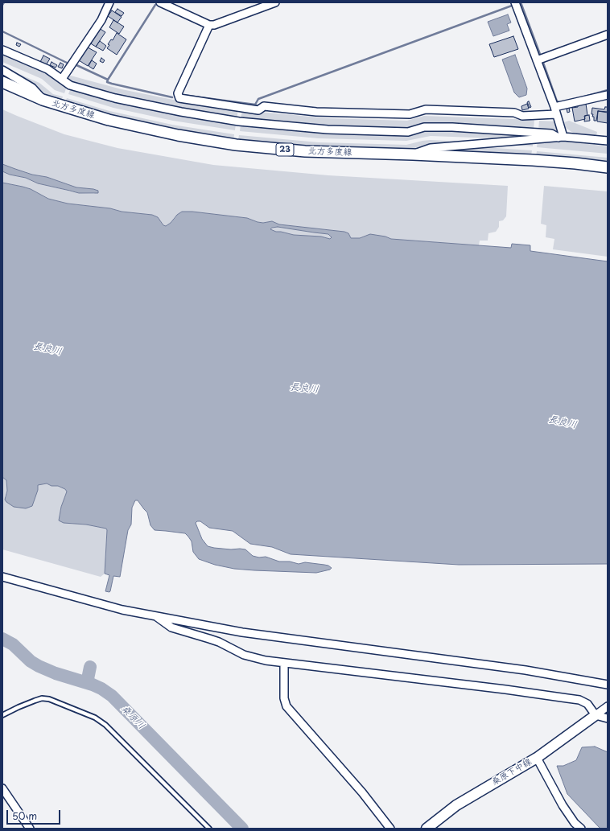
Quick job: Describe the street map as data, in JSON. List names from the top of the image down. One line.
{"streets":{"main road":["北方多度線","23","桑原下中線"]},"water":["長良川","桑原川"],"scale_bar":"50 m"}
